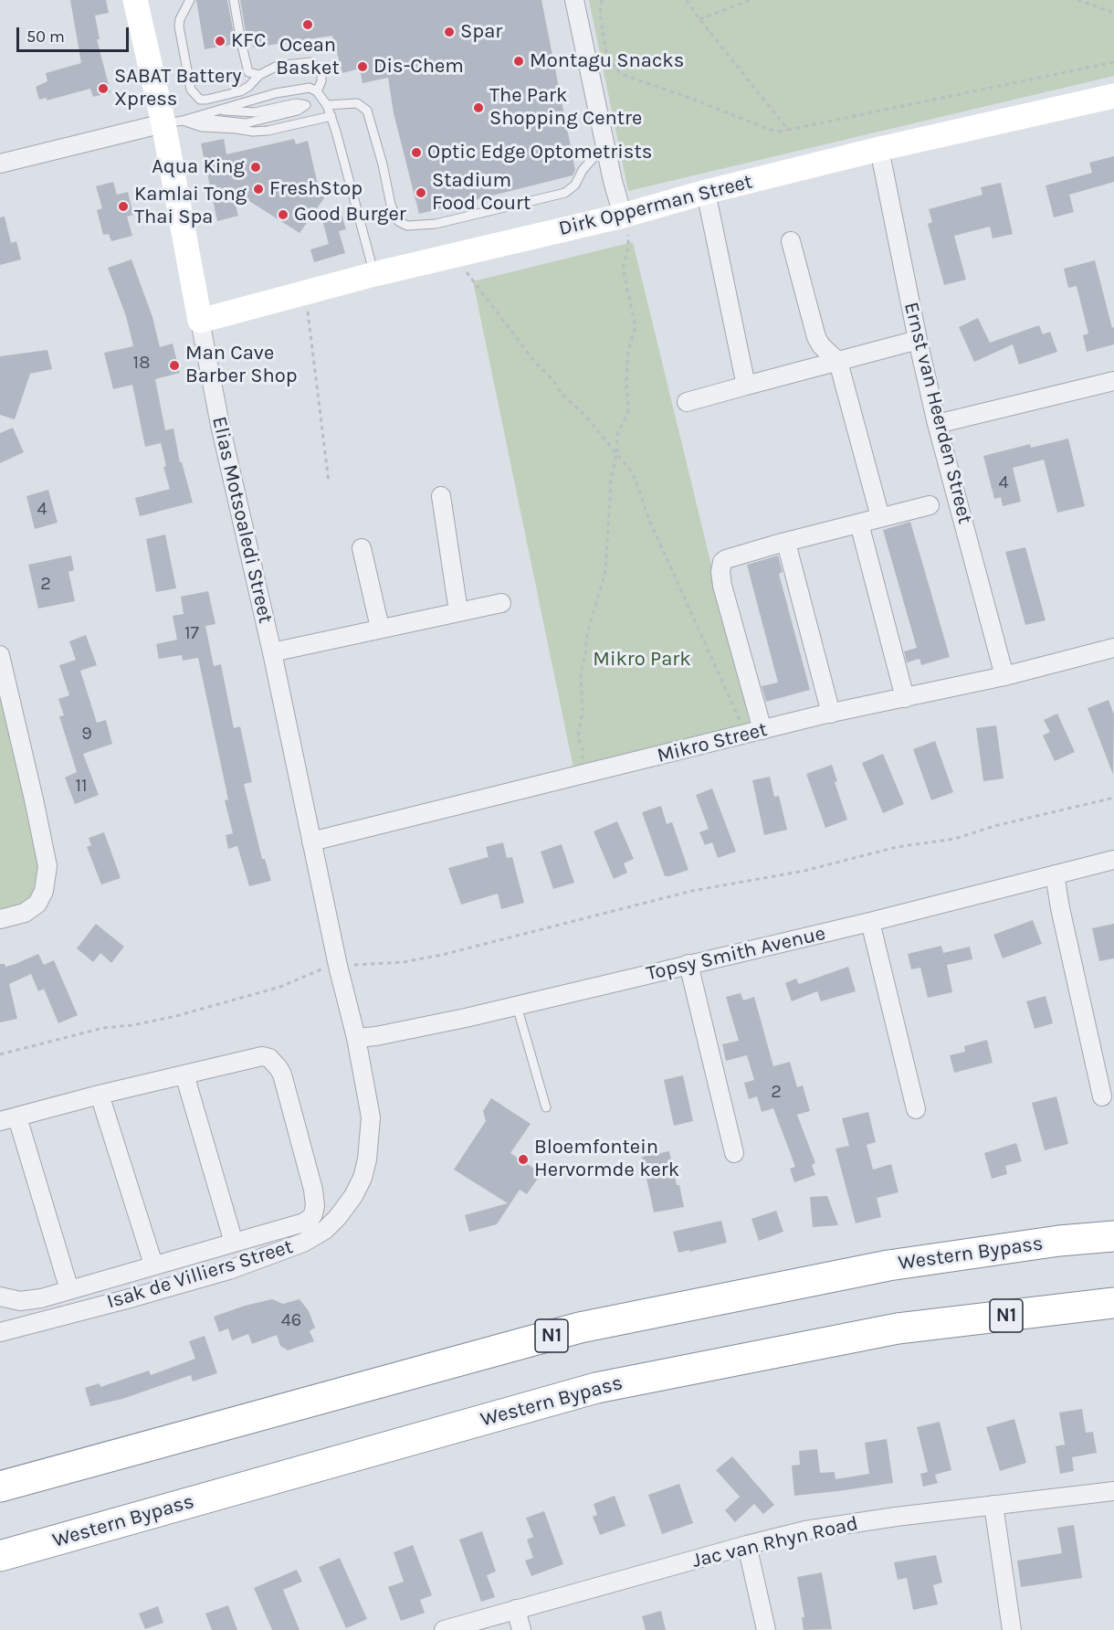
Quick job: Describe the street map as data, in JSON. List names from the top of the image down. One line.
{"streets":{"highway":["Western Bypass","N1"],"street":["Dirk Opperman Street","Ernst van Heerden Street","Elias Motsoaledi Street","Mikro Street","Topsy Smith Avenue","Isak de Villiers Street","Jac van Rhyn Road"]},"crossings":[["Dirk Opperman Street","Ernst van Heerden Street"],["Dirk Opperman Street","Elias Motsoaledi Street"],["Ernst van Heerden Street","Mikro Street"],["Elias Motsoaledi Street","Mikro Street"],["Elias Motsoaledi Street","Topsy Smith Avenue"],["Elias Motsoaledi Street","Isak de Villiers Street"],["Topsy Smith Avenue","Isak de Villiers Street"]],"parks":["Mikro Park"],"places":["Ocean Basket","Spar","KFC","Montagu Snacks","Dis-Chem","SABAT Battery Xpress","The Park Shopping Centre","Optic Edge Optometrists","Aqua King","FreshStop","Stadium Food Court","Kamlai Tong Thai Spa","Good Burger","Man Cave Barber Shop","Bloemfontein Hervormde kerk"],"house_numbers":["18","4","4","2","17","9","11","2","46"],"scale_bar":"50 m"}
